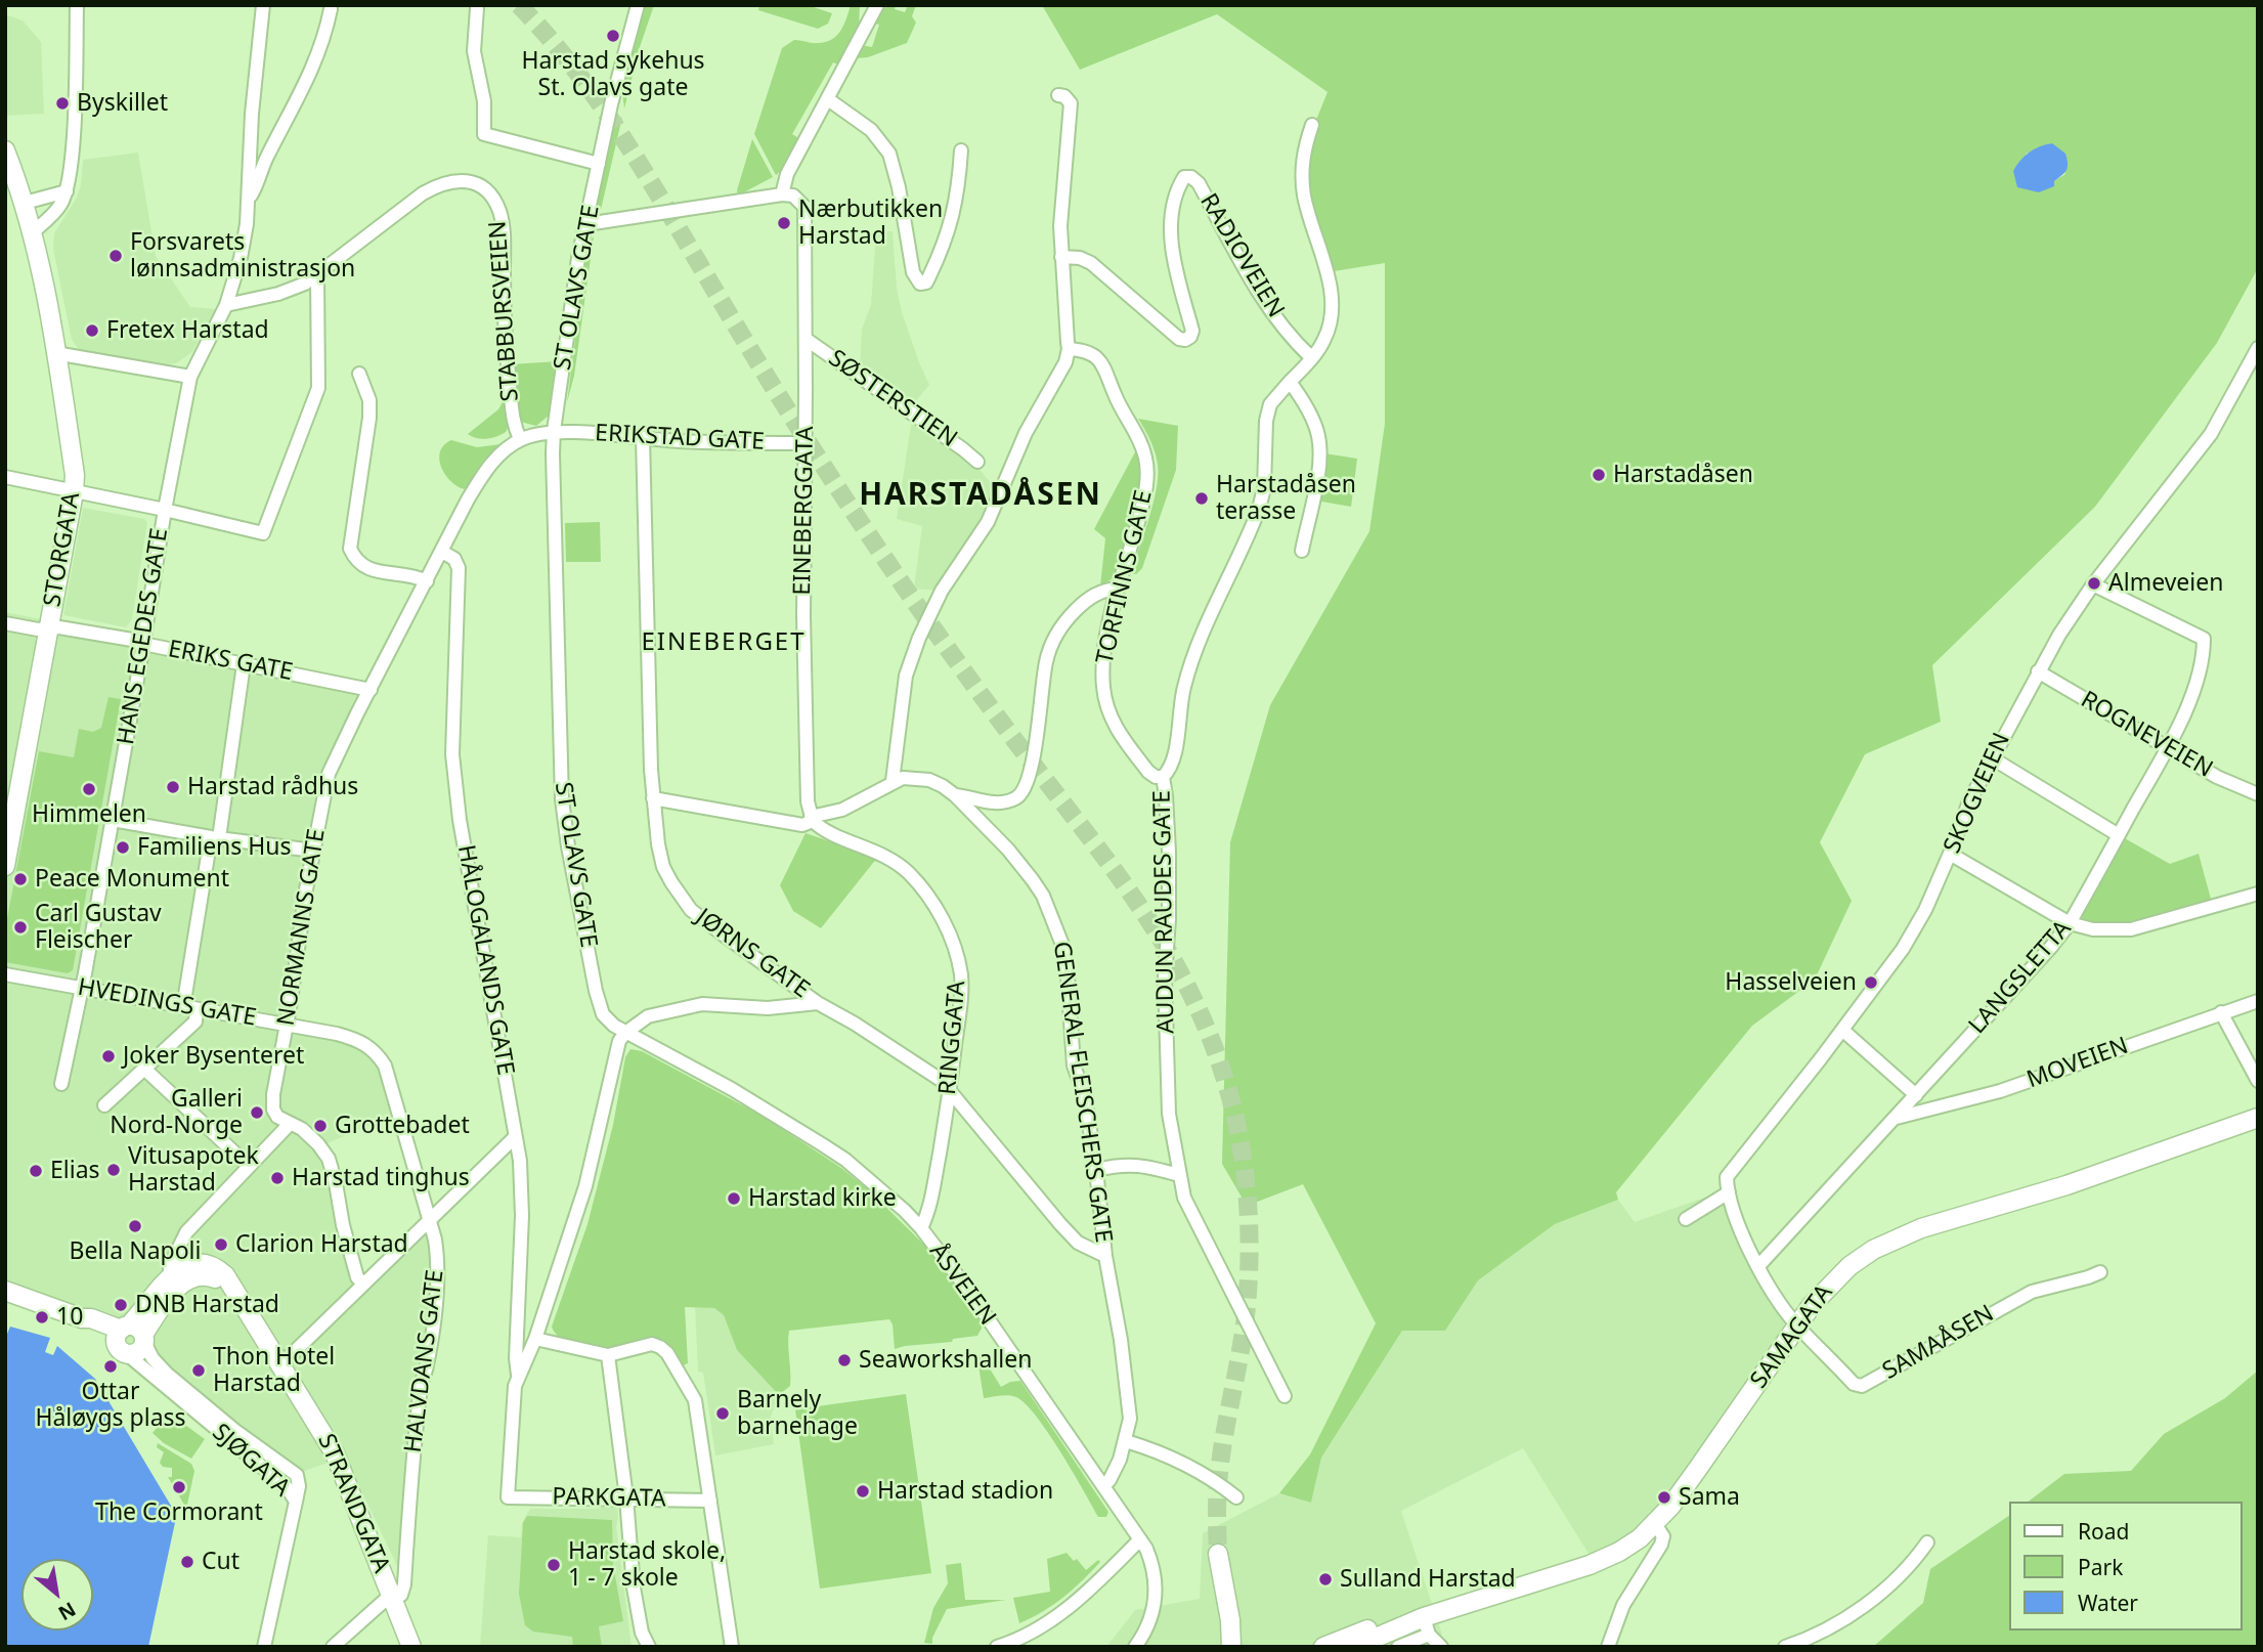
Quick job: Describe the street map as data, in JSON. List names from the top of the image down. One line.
{"streets":{"highway":["STORGATA","SAMAGATA","SJØGATA","STRANDGATA"],"street":["RADIOVEIEN","ST OLAVS GATE","STABBURSVEIEN","SØSTERSTIEN","ERIKSTAD GATE","EINEBERGGATA","TORFINNS GATE","HANS EGEDES GATE","ERIKS GATE","ROGNEVEIEN","SKOGVEIEN","AUDUN RAUDES GATE","NORMANNS GATE","JØRNS GATE","HÅLOGALANDS GATE","LANGSLETTA","HVEDINGS GATE","RINGGATA","MOVEIEN","GENERAL FLEISCHERS GATE","ÅSVEIEN","SAMAÅSEN","HALVDANS GATE","PARKGATA"]},"crossings":[["ST OLAVS GATE","ERIKSTAD GATE"],["ST OLAVS GATE","ÅSVEIEN"],["STABBURSVEIEN","ERIKSTAD GATE"],["STABBURSVEIEN","NORMANNS GATE"],["SØSTERSTIEN","EINEBERGGATA"],["ERIKSTAD GATE","EINEBERGGATA"],["ERIKSTAD GATE","NORMANNS GATE"],["ERIKSTAD GATE","JØRNS GATE"],["EINEBERGGATA","RINGGATA"],["EINEBERGGATA","GENERAL FLEISCHERS GATE"],["STORGATA","ERIKS GATE"],["TORFINNS GATE","AUDUN RAUDES GATE"],["HANS EGEDES GATE","ERIKS GATE"],["HANS EGEDES GATE","HVEDINGS GATE"],["ERIKS GATE","NORMANNS GATE"],["ROGNEVEIEN","SKOGVEIEN"],["ROGNEVEIEN","LANGSLETTA"],["SKOGVEIEN","LANGSLETTA"],["NORMANNS GATE","HÅLOGALANDS GATE"],["NORMANNS GATE","HVEDINGS GATE"],["JØRNS GATE","RINGGATA"],["JØRNS GATE","GENERAL FLEISCHERS GATE"],["HÅLOGALANDS GATE","PARKGATA"],["LANGSLETTA","MOVEIEN"],["HVEDINGS GATE","HALVDANS GATE"],["RINGGATA","GENERAL FLEISCHERS GATE"],["RINGGATA","ÅSVEIEN"],["GENERAL FLEISCHERS GATE","ÅSVEIEN"],["SAMAGATA","SAMAÅSEN"],["HALVDANS GATE","STRANDGATA"]],"districts":["HARSTADÅSEN","EINEBERGET"],"places":["Harstad sykehus St. Olavs gate","Byskillet","Nærbutikken Harstad","Forsvarets lønnsadministrasjon","Fretex Harstad","Harstadåsen","Harstadåsen terasse","Almeveien","Harstad rådhus","Himmelen","Familiens Hus","Peace Monument","Carl Gustav Fleischer","Hasselveien","Joker Bysenteret","Galleri Nord-Norge","Grottebadet","Vitusapotek Harstad","Elias","Harstad tinghus","Harstad kirke","Bella Napoli","Clarion Harstad","DNB Harstad","10","Seaworkshallen","Ottar Håløygs plass","Thon Hotel Harstad","Barnely barnehage","The Cormorant","Harstad stadion","Sama","Cut","Harstad skole, 1 - 7 skole","Sulland Harstad"],"legend":["Road","Park","Water"],"north":"bottom right"}
